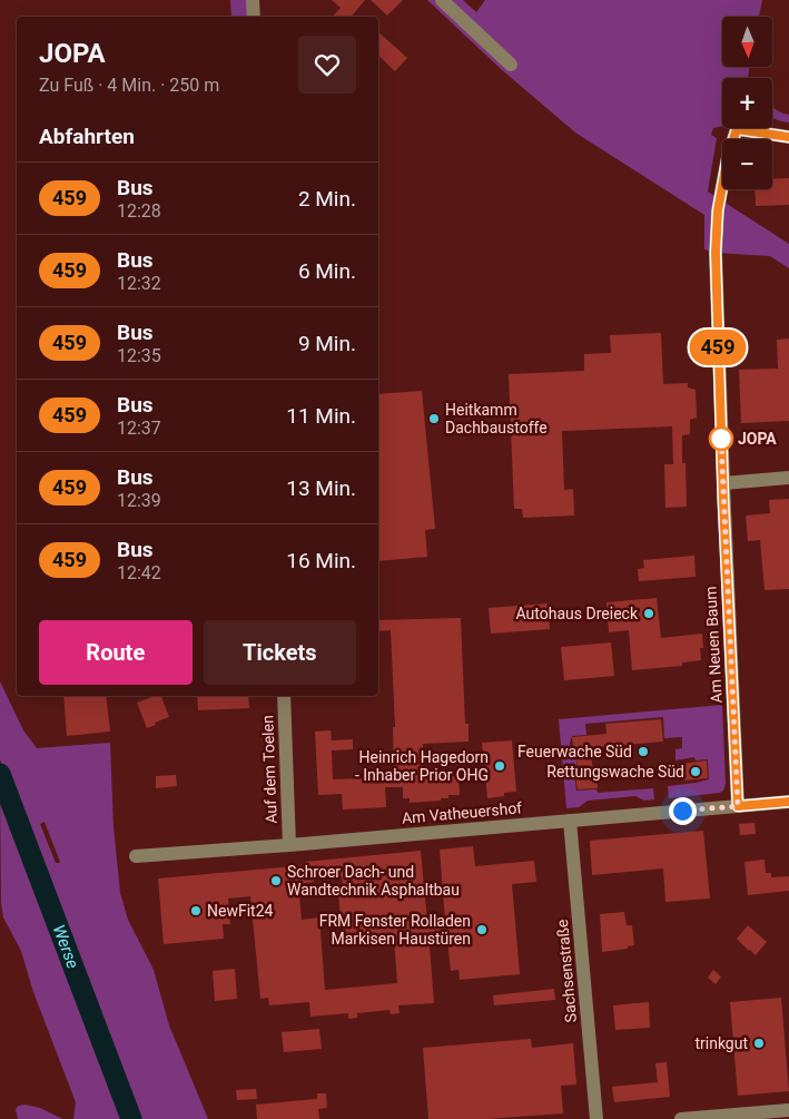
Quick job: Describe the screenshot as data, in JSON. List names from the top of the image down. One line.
{"streets":{"street":["Am Neuen Baum","Auf dem Toelen","Am Vatheuershof","Sachsenstraße"]},"crossings":[["Am Neuen Baum","Am Vatheuershof"],["Auf dem Toelen","Am Vatheuershof"],["Am Vatheuershof","Sachsenstraße"]],"water":["Werse"],"places":["Heitkamm Dachbaustoffe","JOPA","Autohaus Dreieck","Feuerwache Süd","Heinrich Hagedorn - Inhaber Prior OHG","Rettungswache Süd","Schroer Dach- und Wandtechnik Asphaltbau","NewFit24","FRM Fenster Rolladen Markisen Haustüren","trinkgut"],"lines":["bus line 459"],"north":"bottom","page":{"on_map":"459","map_buttons":["+","−"],"heading":[["JOPA","Zu Fuß · 4 Min. · 250 m"],"Abfahrten"],"list":[{"mark":"459","name":"Bus","note":"12:28","value":"2 Min."},{"mark":"459","name":"Bus","note":"12:32","value":"6 Min."},{"mark":"459","name":"Bus","note":"12:35","value":"9 Min."},{"mark":"459","name":"Bus","note":"12:37","value":"11 Min."},{"mark":"459","name":"Bus","note":"12:39","value":"13 Min."},{"mark":"459","name":"Bus","note":"12:42","value":"16 Min."}],"buttons":["Route","Tickets"]}}
